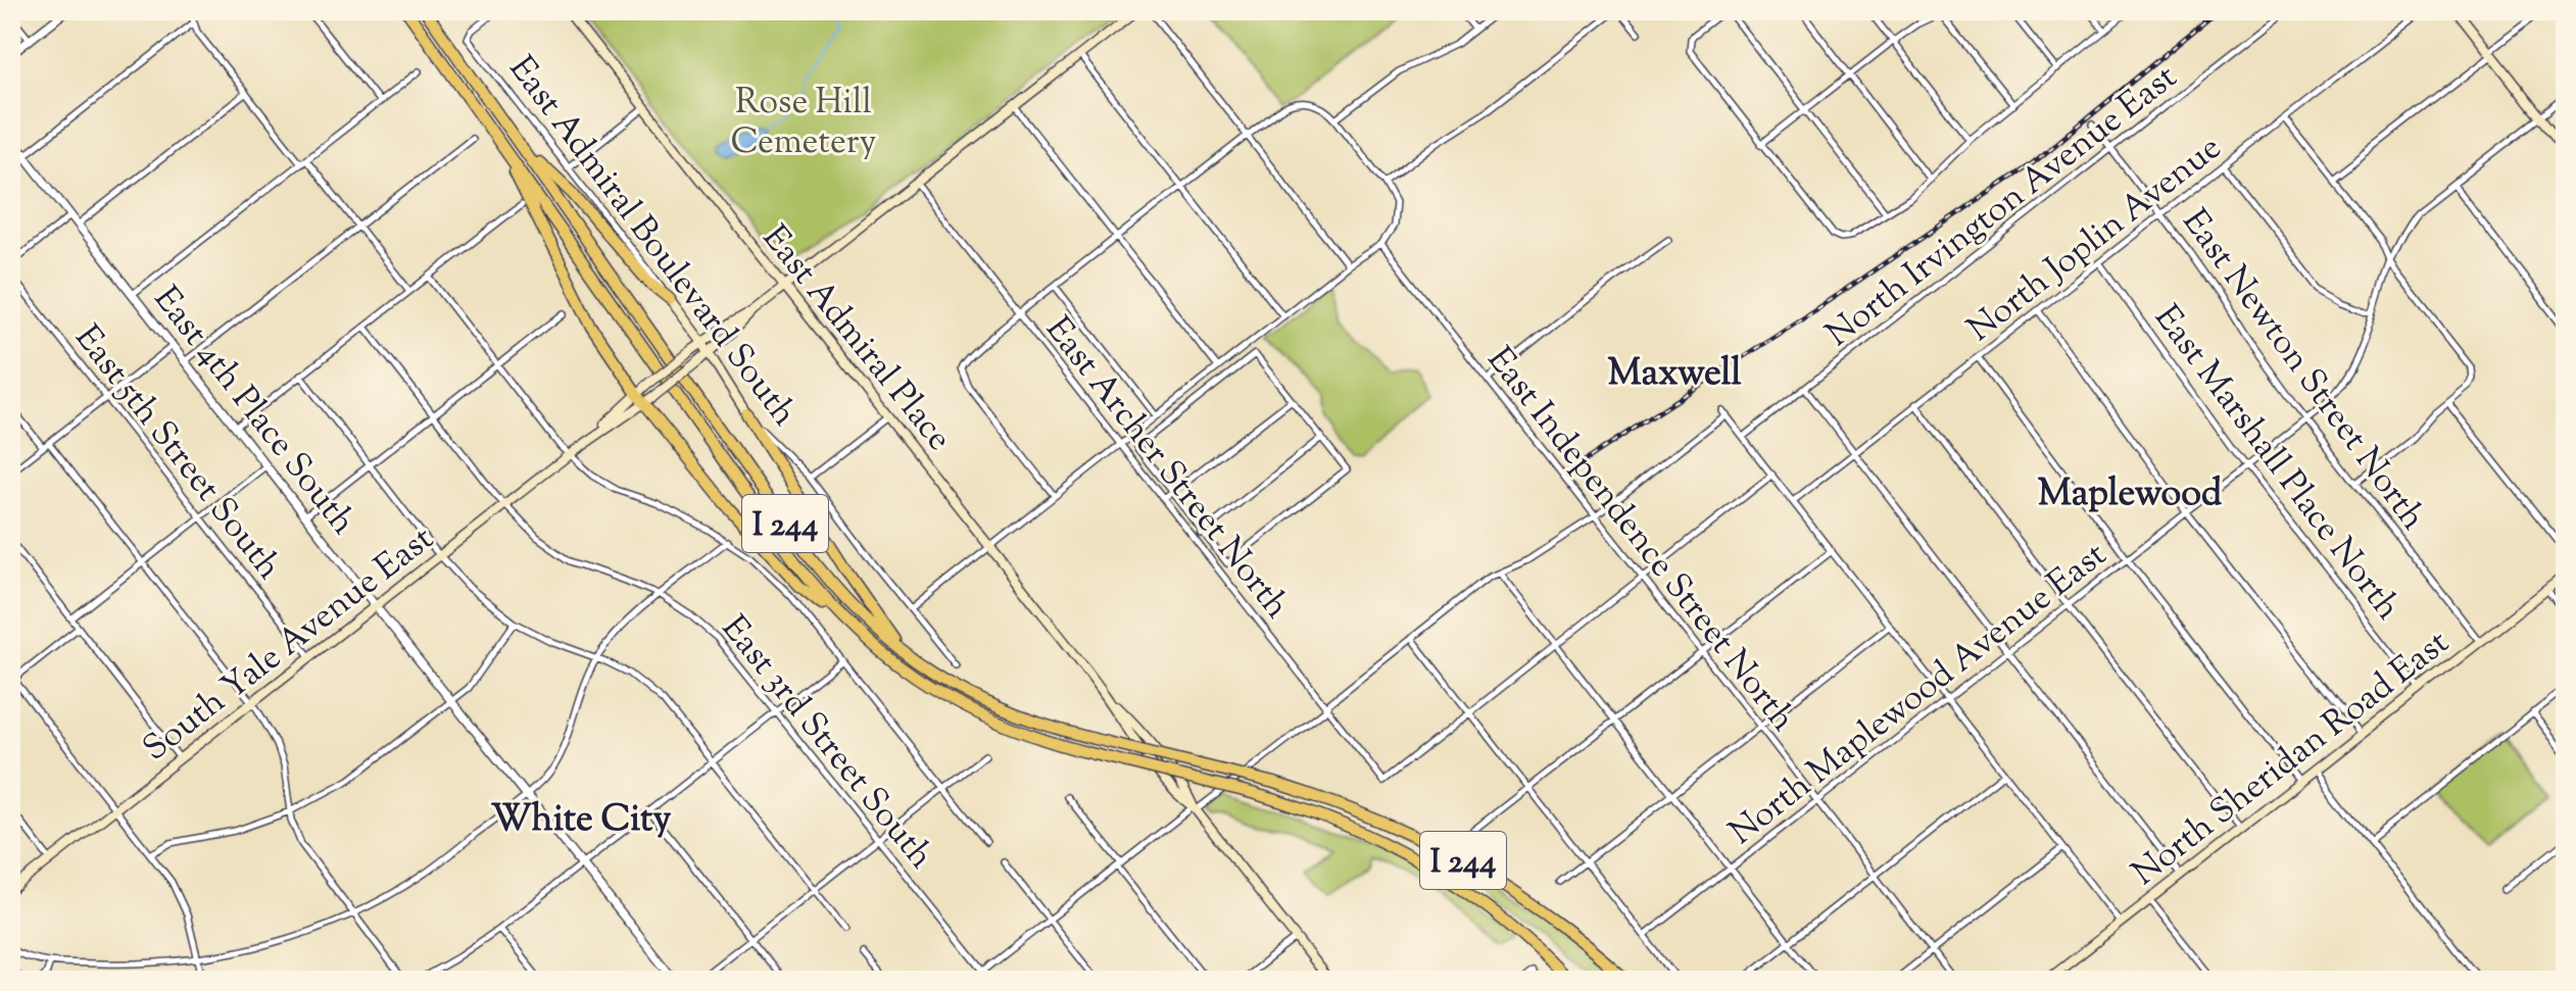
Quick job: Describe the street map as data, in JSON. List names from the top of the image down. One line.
{"streets":{"highway":["I 244"],"main road":["East Admiral Boulevard South","East Admiral Place","South Yale Avenue East","North Sheridan Road East"],"street":["North Irvington Avenue East","North Joplin Avenue","East Newton Street North","East 4th Place South","East 5th Street South","East Marshall Place North","East Archer Street North","East Independence Street North","North Maplewood Avenue East","East 3rd Street South"]},"crossings":[["North Irvington Avenue East","East Newton Street North"],["North Joplin Avenue","East Newton Street North"],["North Joplin Avenue","East Marshall Place North"],["East Admiral Boulevard South","South Yale Avenue East"],["East Admiral Place","South Yale Avenue East"],["East Newton Street North","North Maplewood Avenue East"],["East Newton Street North","North Sheridan Road East"],["East 4th Place South","South Yale Avenue East"],["East 5th Street South","South Yale Avenue East"],["East Marshall Place North","North Maplewood Avenue East"],["East Marshall Place North","North Sheridan Road East"],["East Archer Street North","South Yale Avenue East"],["East Independence Street North","North Maplewood Avenue East"],["South Yale Avenue East","East 3rd Street South"]],"districts":["Maxwell","Maplewood","White City"],"parks":["Rose Hill Cemetery"]}
